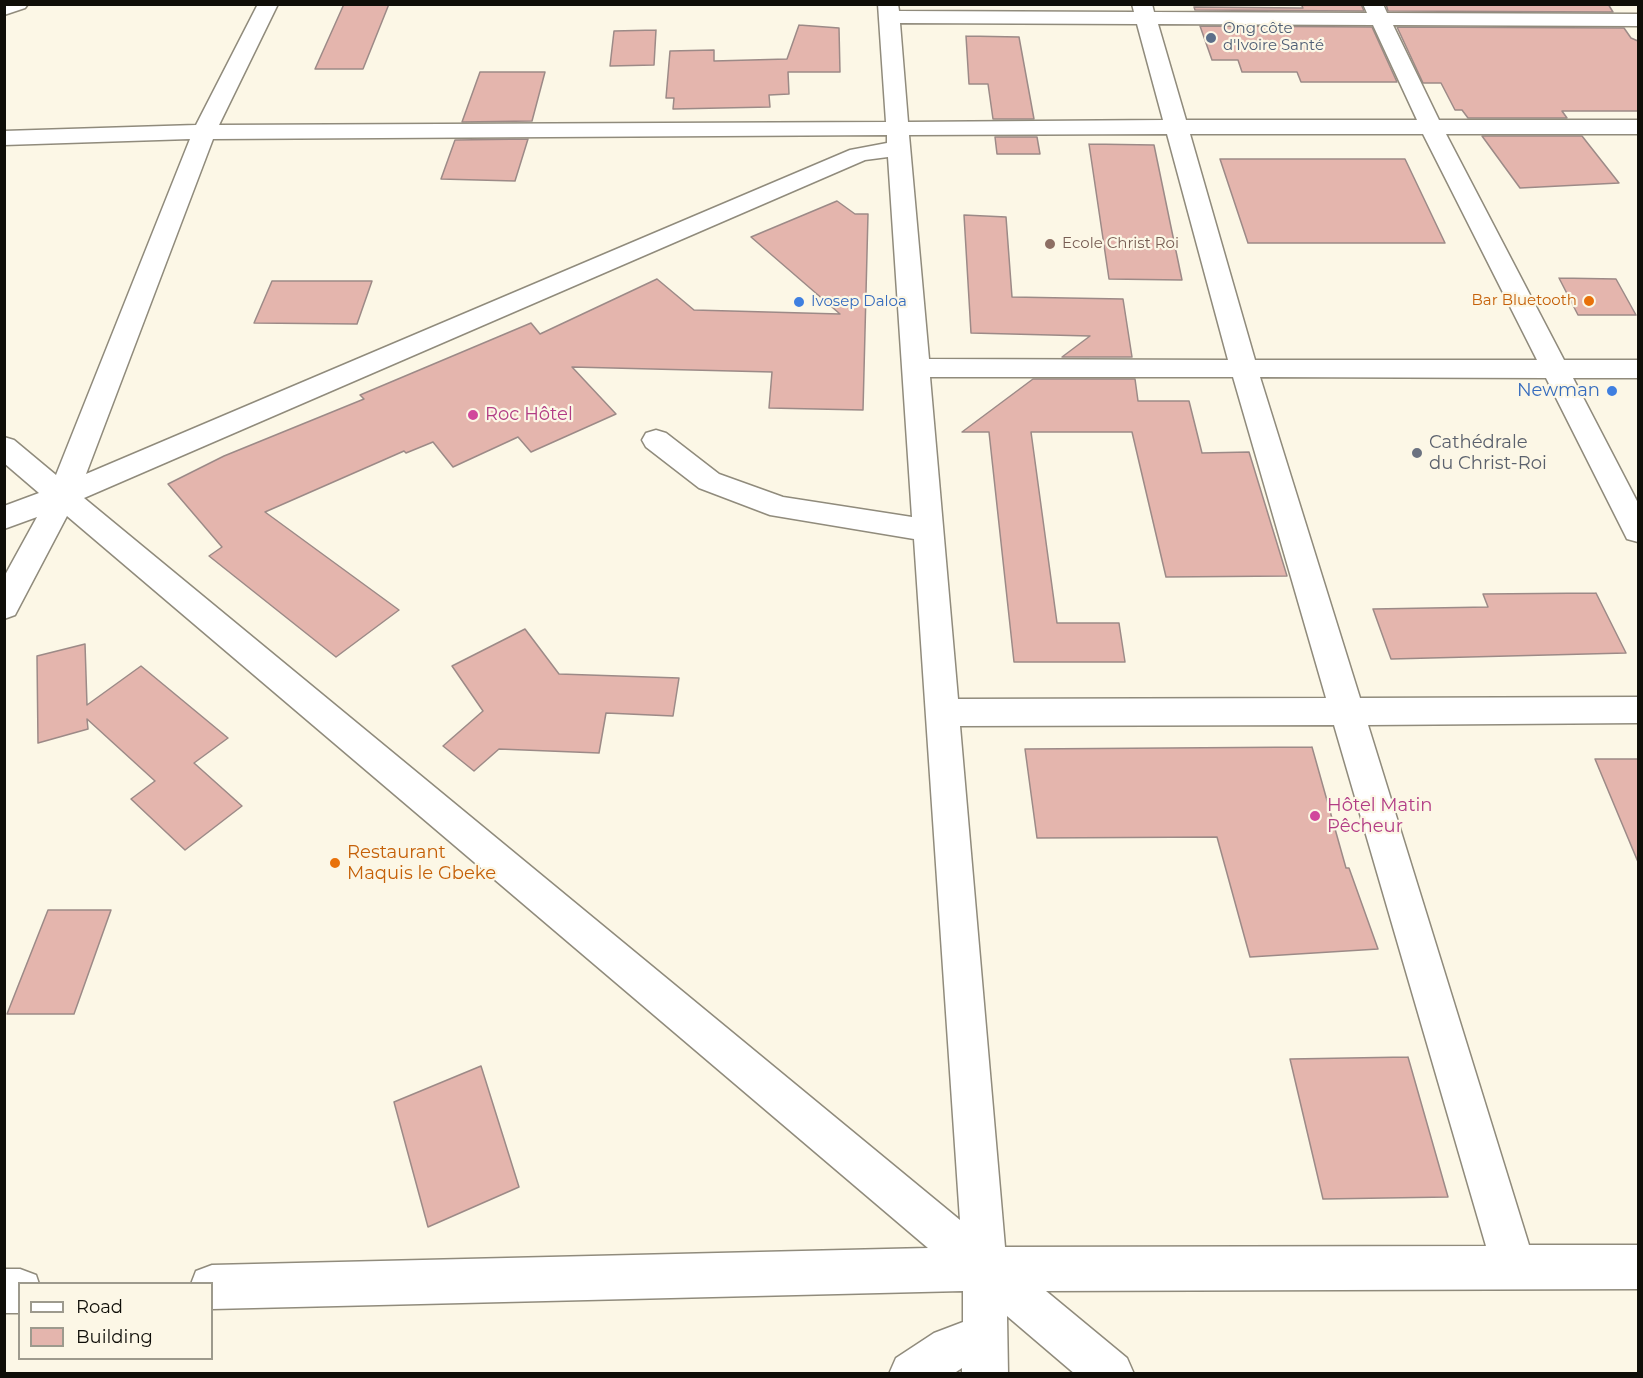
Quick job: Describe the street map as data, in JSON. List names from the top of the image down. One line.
{"places":["Ong côte d'Ivoire Santé","Ecole Christ Roi","Bar Bluetooth","Ivosep Daloa","Newman","Roc Hôtel","Cathédrale du Christ-Roi","Hôtel Matin Pêcheur","Restaurant Maquis le Gbeke"],"legend":["Road","Building"]}
